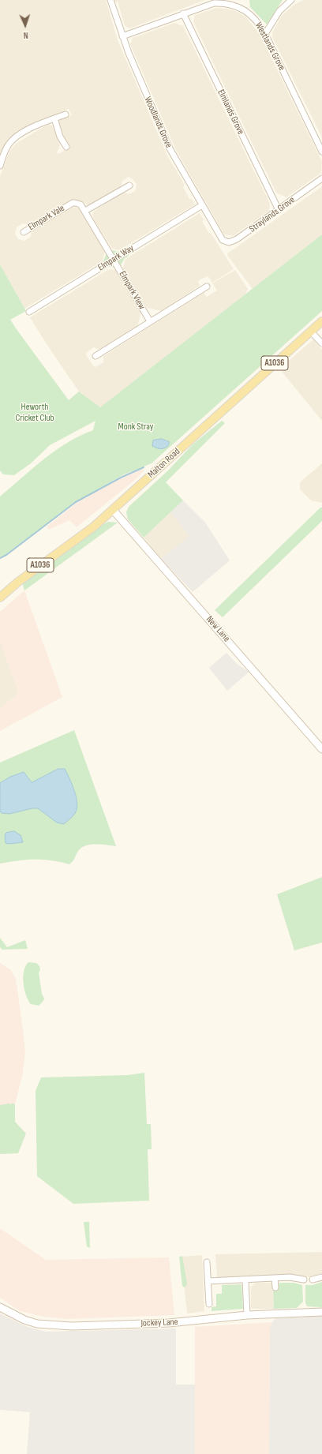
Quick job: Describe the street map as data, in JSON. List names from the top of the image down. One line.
{"streets":{"main road":["A1036","Malton Road"],"street":["Westlands Grove","Elmlands Grove","Woodlands Grove","Straylands Grove","Elmpark Vale","Elmpark Way","Elmpark View","New Lane","Jockey Lane"]},"crossings":[["Westlands Grove","Elmlands Grove"],["Westlands Grove","Woodlands Grove"],["Elmlands Grove","Straylands Grove"],["Woodlands Grove","Straylands Grove"],["Woodlands Grove","Elmpark Way"],["Elmpark Vale","Elmpark Way"],["Elmpark Vale","Elmpark View"],["Elmpark Way","Elmpark View"],["Malton Road","New Lane"]],"parks":["Heworth Cricket Club","Monk Stray"],"north":"bottom"}
